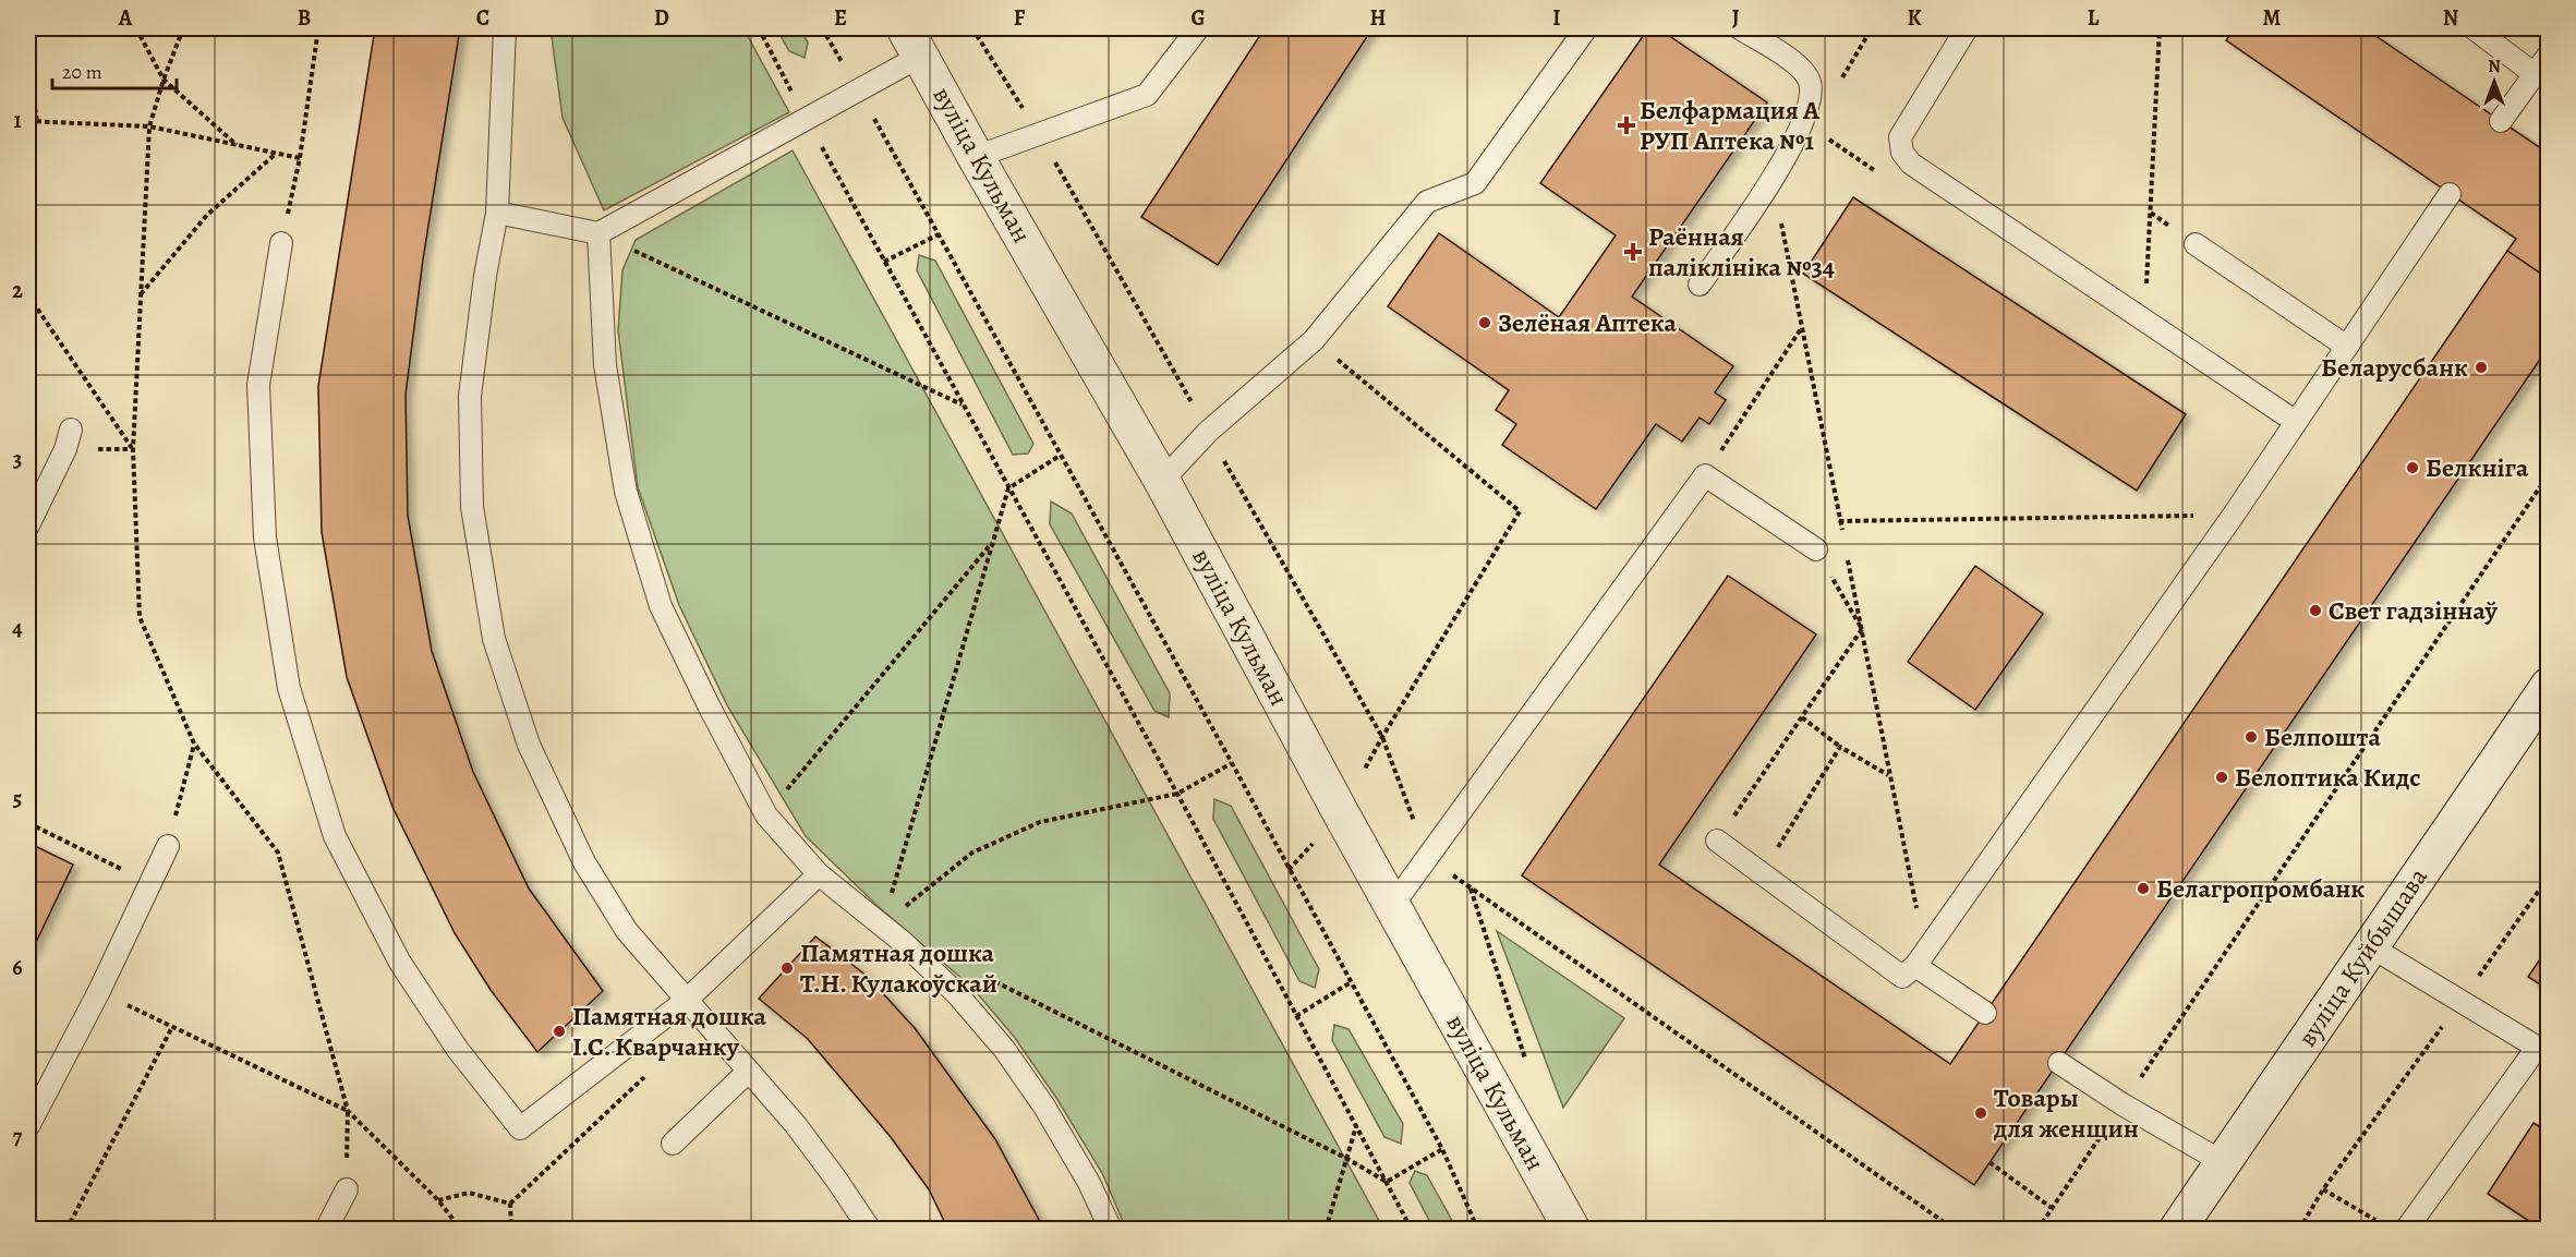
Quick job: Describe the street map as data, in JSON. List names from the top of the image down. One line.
{"streets":{"street":["вуліца Кульман","вуліца Куйбышава"]},"places":{"health":["Белфармация А РУП Аптека №1","Раённая паліклініка №34"],"other":["Зелёная Аптека","Беларусбанк","Белкніга","Свет гадзіннаў","Белпошта","Белоптика Кидс","Белагропромбанк","Памятная дошка Т.Н. Кулакоўскай","Памятная дошка І.С. Кварчанку","Товары для женщин"]},"scale_bar":"20 m","north":"top","grid":{"columns":["A","B","C","D","E","F","G","H","I","J","K","L","M","N"],"rows":["1","2","3","4","5","6","7"]}}
